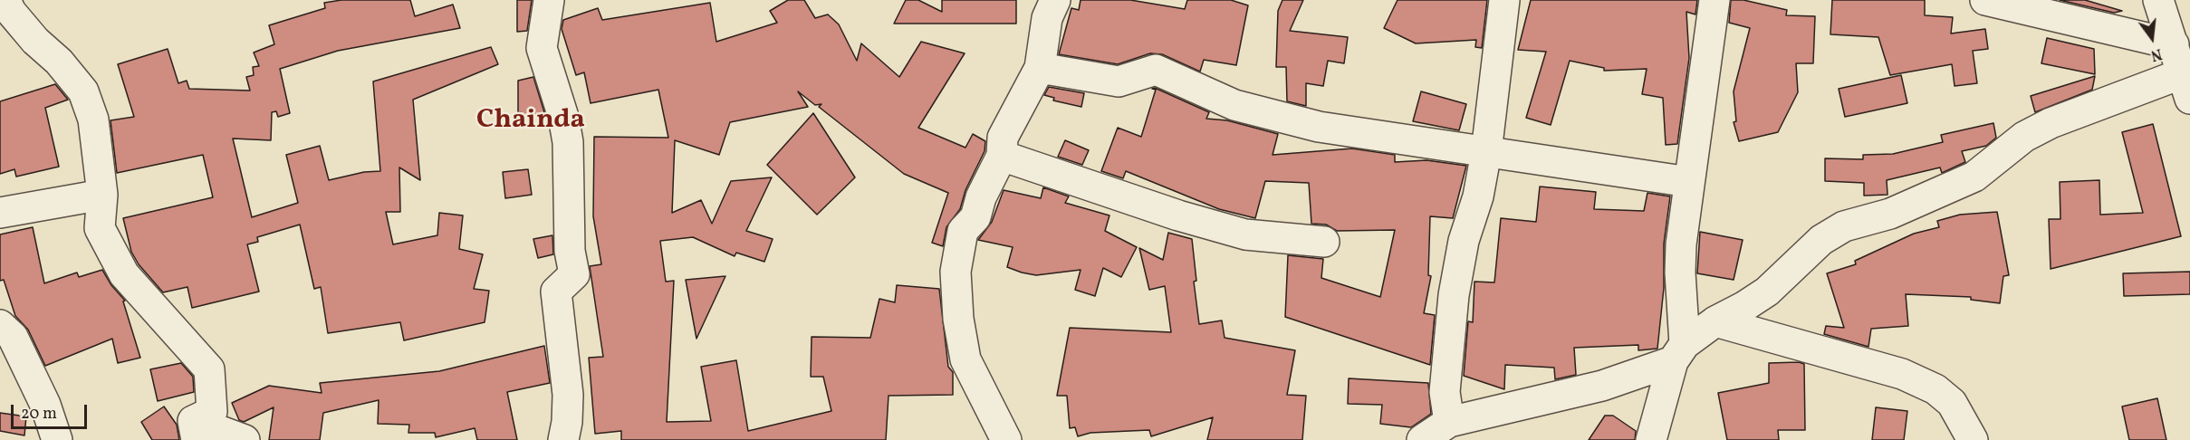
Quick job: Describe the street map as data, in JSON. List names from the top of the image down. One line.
{"districts":["Chainda"],"scale_bar":"20 m","north":"bottom"}
